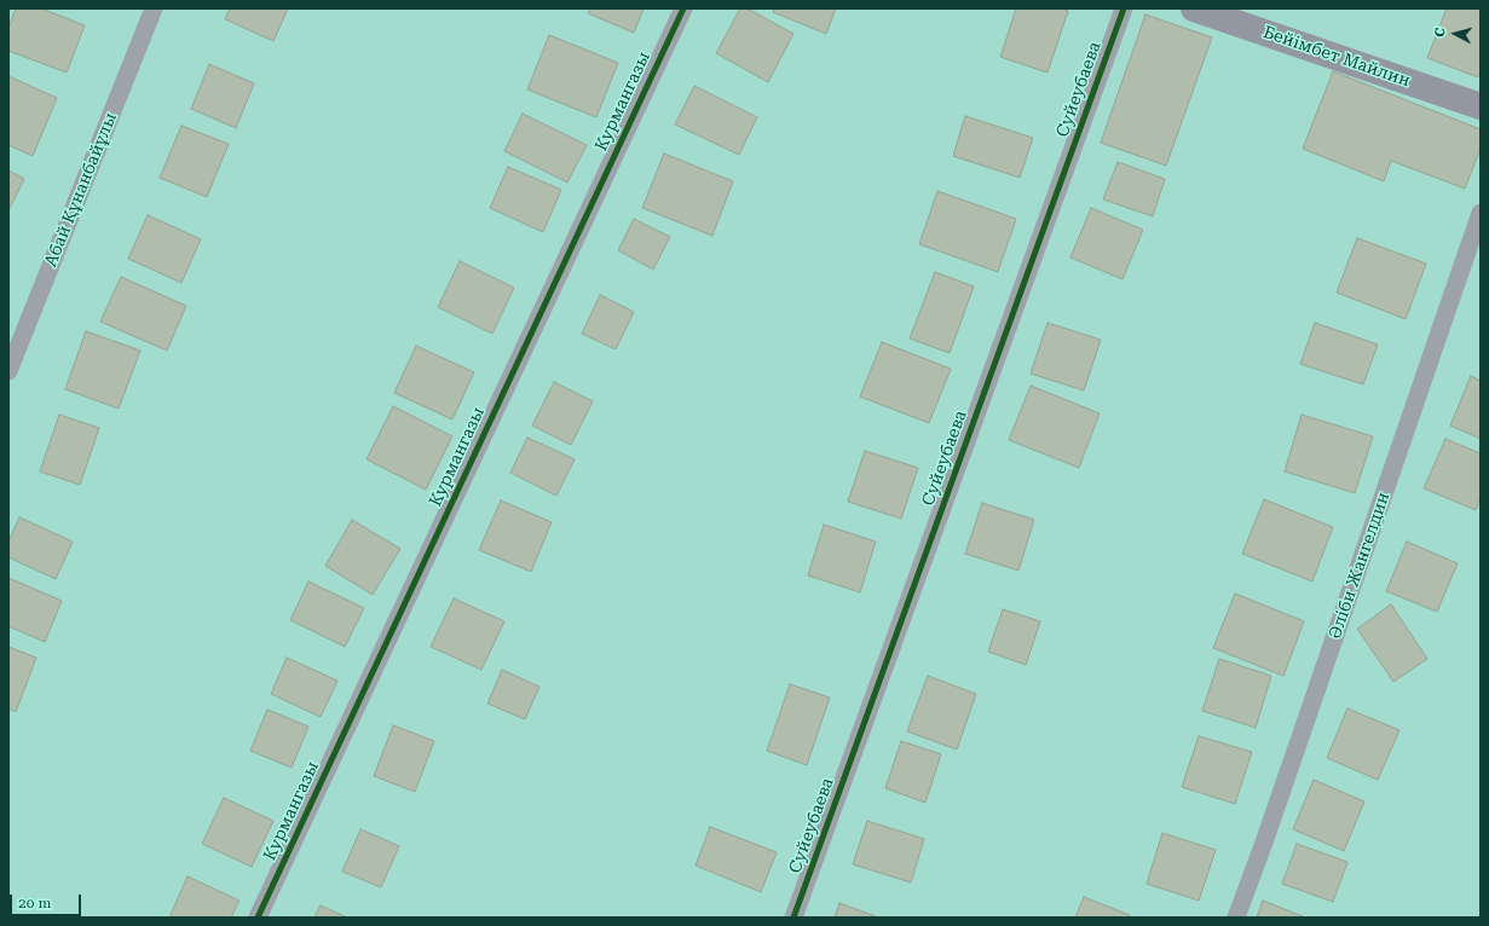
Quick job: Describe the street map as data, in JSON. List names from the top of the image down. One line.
{"streets":{"street":["Бейімбет Майлин","Суйеубаева","Курмангазы","Абай Құнанбайұлы","Әліби Жангелдин"]},"scale_bar":"20 m","north":"left"}
